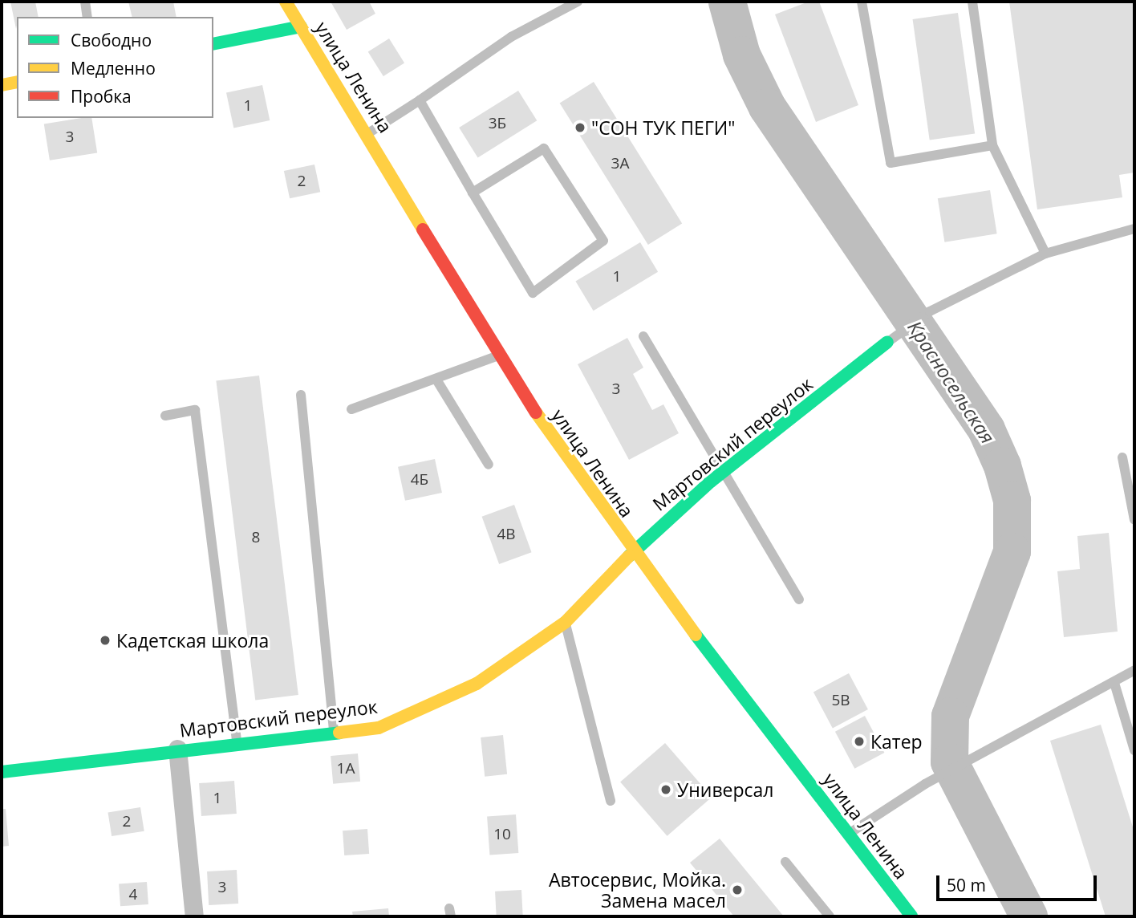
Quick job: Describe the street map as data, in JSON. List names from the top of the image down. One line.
{"streets":{"street":["улица Ленина","Мартовский переулок"]},"crossings":[["улица Ленина","Мартовский переулок"]],"water":["Красносельская"],"places":["\"СОН ТУК ПЕГИ\"","Кадетская школа","Катер","Универсал","Автосервис, Мойка. Замена масел"],"house_numbers":["1","3Б","3","3А","2","1","3","4Б","4В","8","5В","1А","1","2","10","3","4"],"legend":["Свободно","Медленно","Пробка"],"scale_bar":"50 m"}
